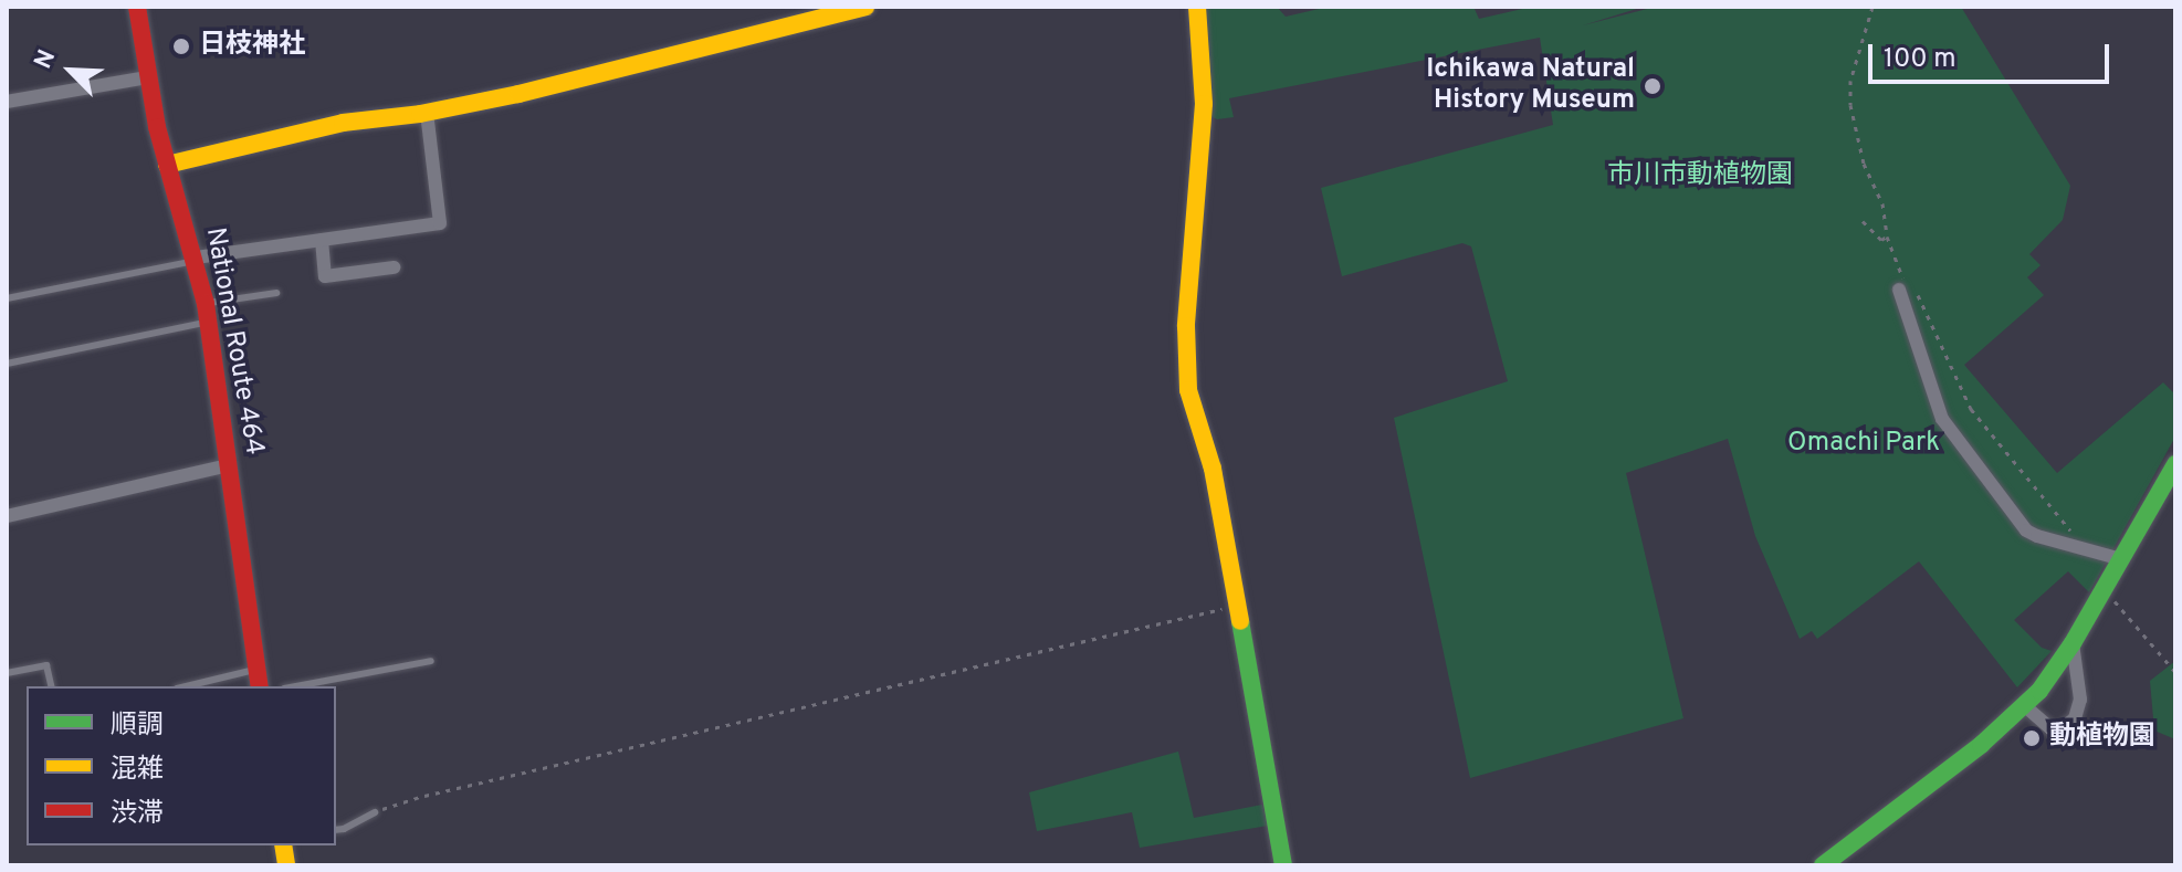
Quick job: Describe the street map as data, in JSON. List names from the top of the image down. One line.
{"streets":{"main road":["National Route 464"]},"parks":["市川市動植物園","Omachi Park"],"places":["日枝神社","Ichikawa Natural History Museum","動植物園"],"legend":["順調","混雑","渋滞"],"scale_bar":"100 m","north":"top left"}
